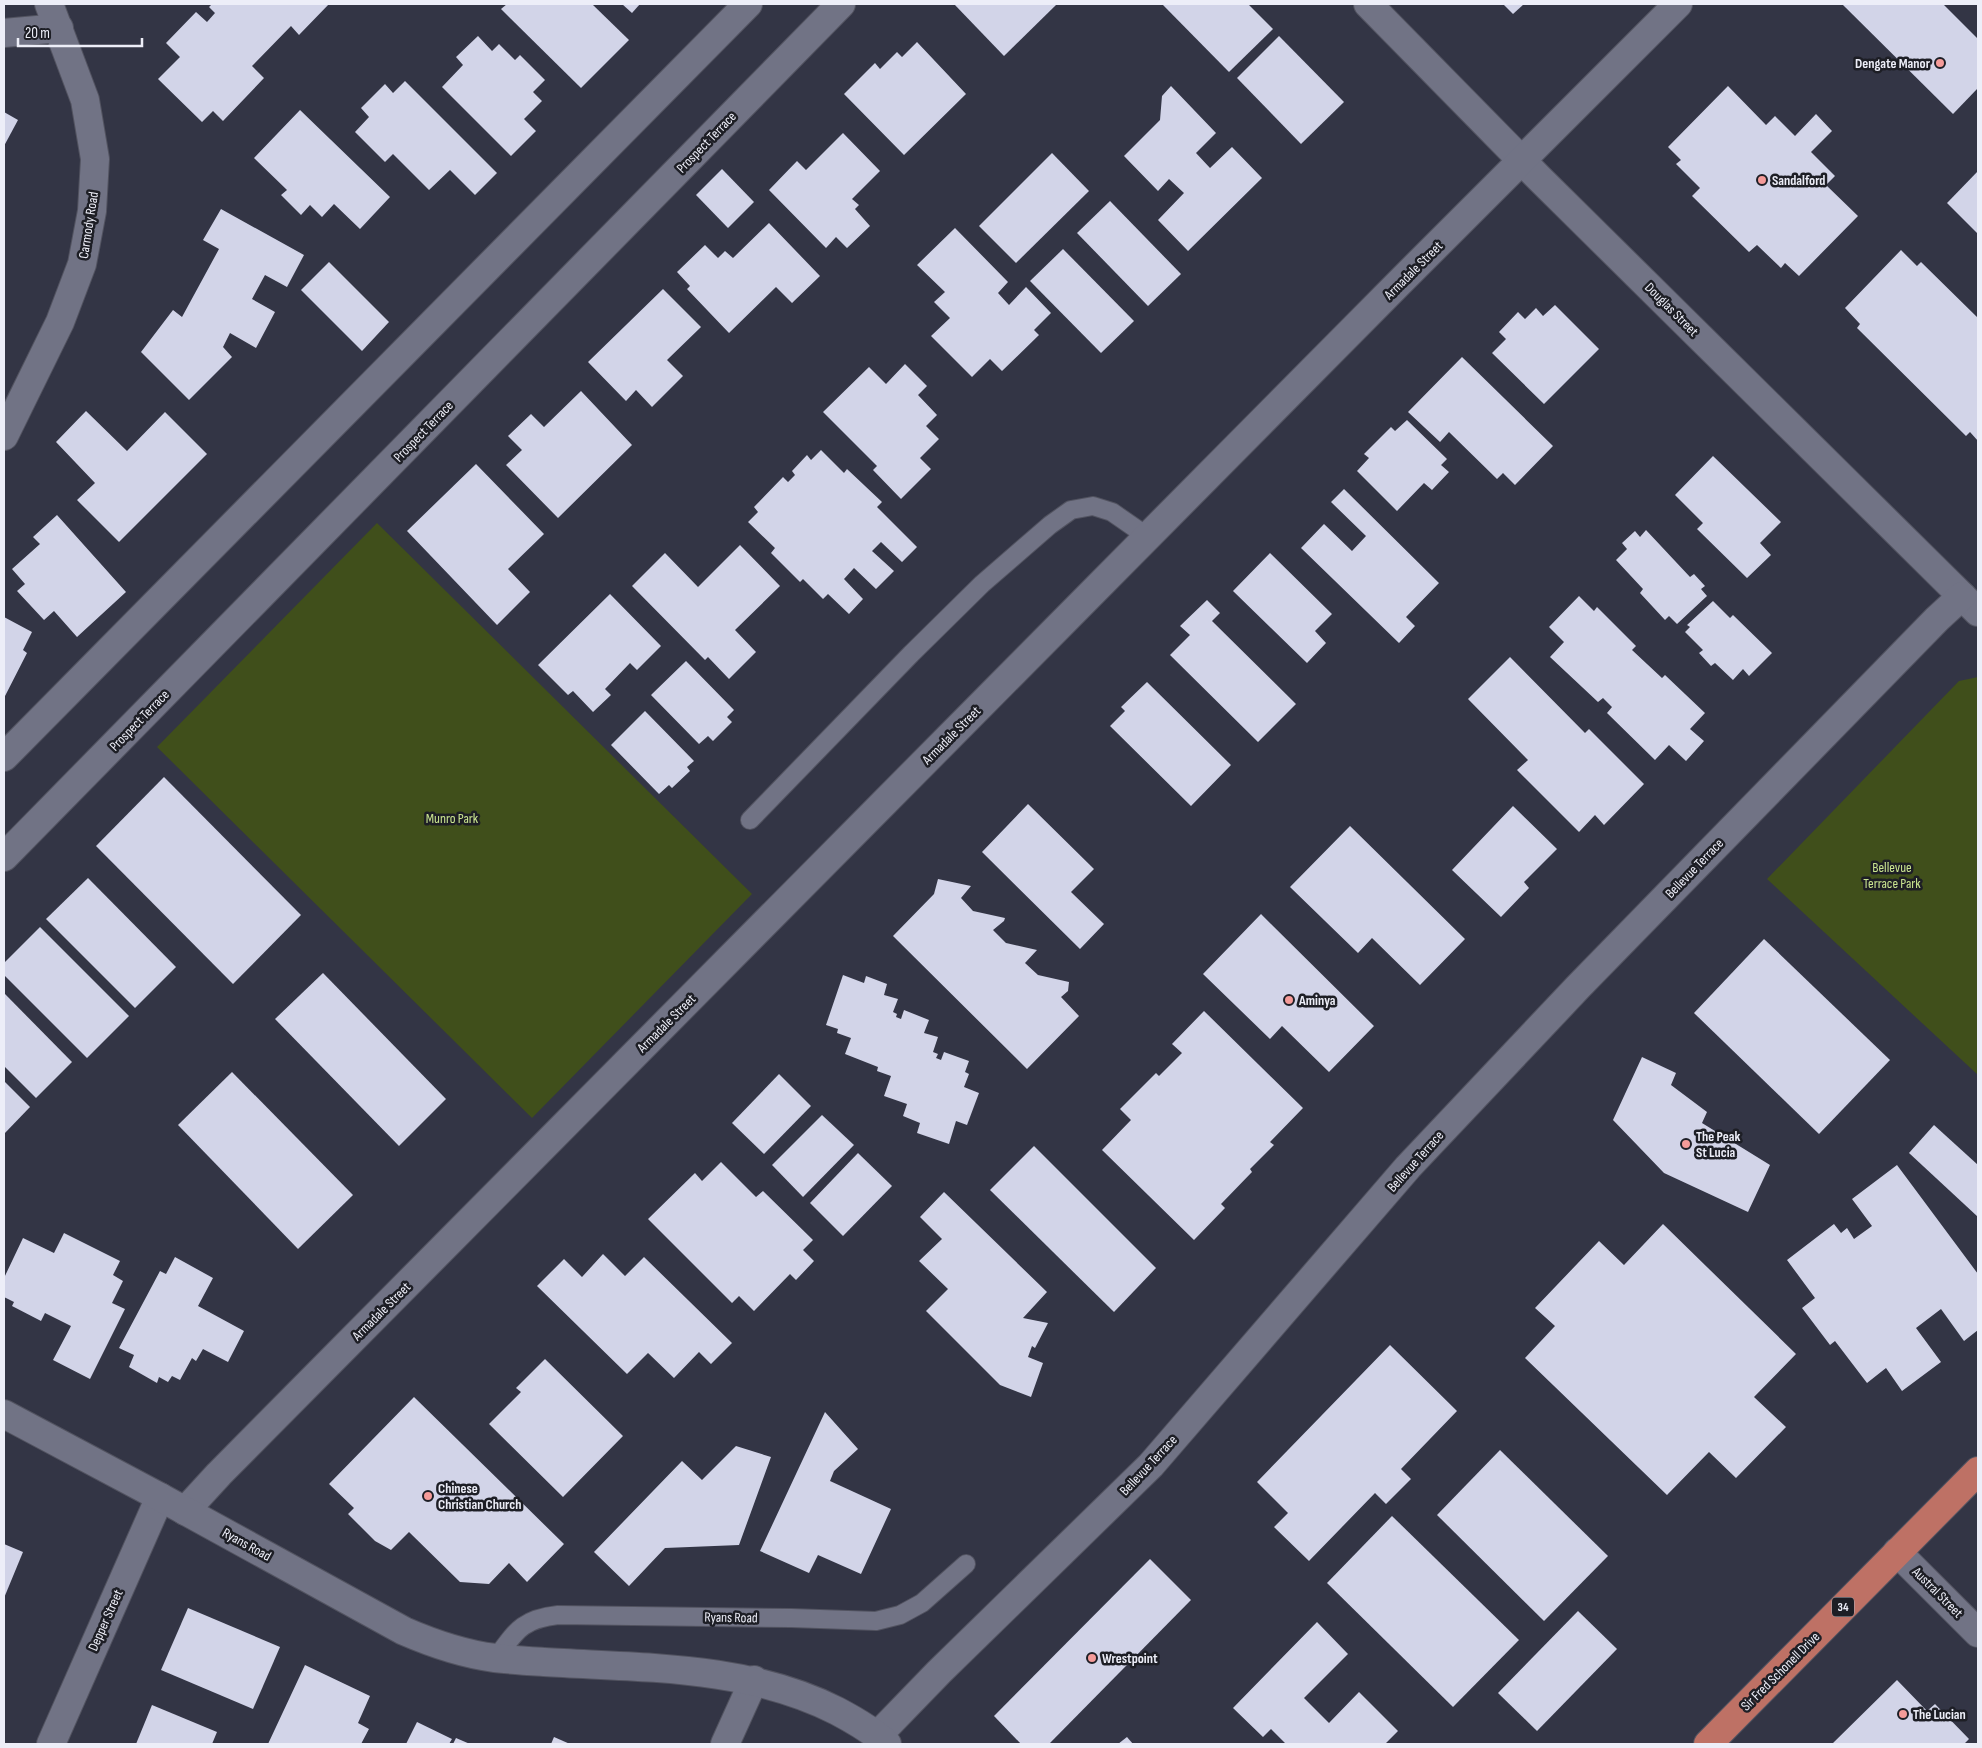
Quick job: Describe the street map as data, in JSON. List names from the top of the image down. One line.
{"streets":{"main road":["34","Sir Fred Schonell Drive"],"street":["Prospect Terrace","Carmody Road","Armadale Street","Douglas Street","Bellevue Terrace","Ryans Road","Austral Street","Depper Street"]},"crossings":[["Armadale Street","Douglas Street"],["Armadale Street","Ryans Road"],["Douglas Street","Bellevue Terrace"],["Bellevue Terrace","Ryans Road"],["Ryans Road","Depper Street"],["Austral Street","Sir Fred Schonell Drive"]],"parks":["Munro Park","Bellevue Terrace Park"],"places":["Dengate Manor","Sandalford","Aminya","The Peak St Lucia","Chinese Christian Church","Wrestpoint","The Lucian"],"scale_bar":"20 m"}
